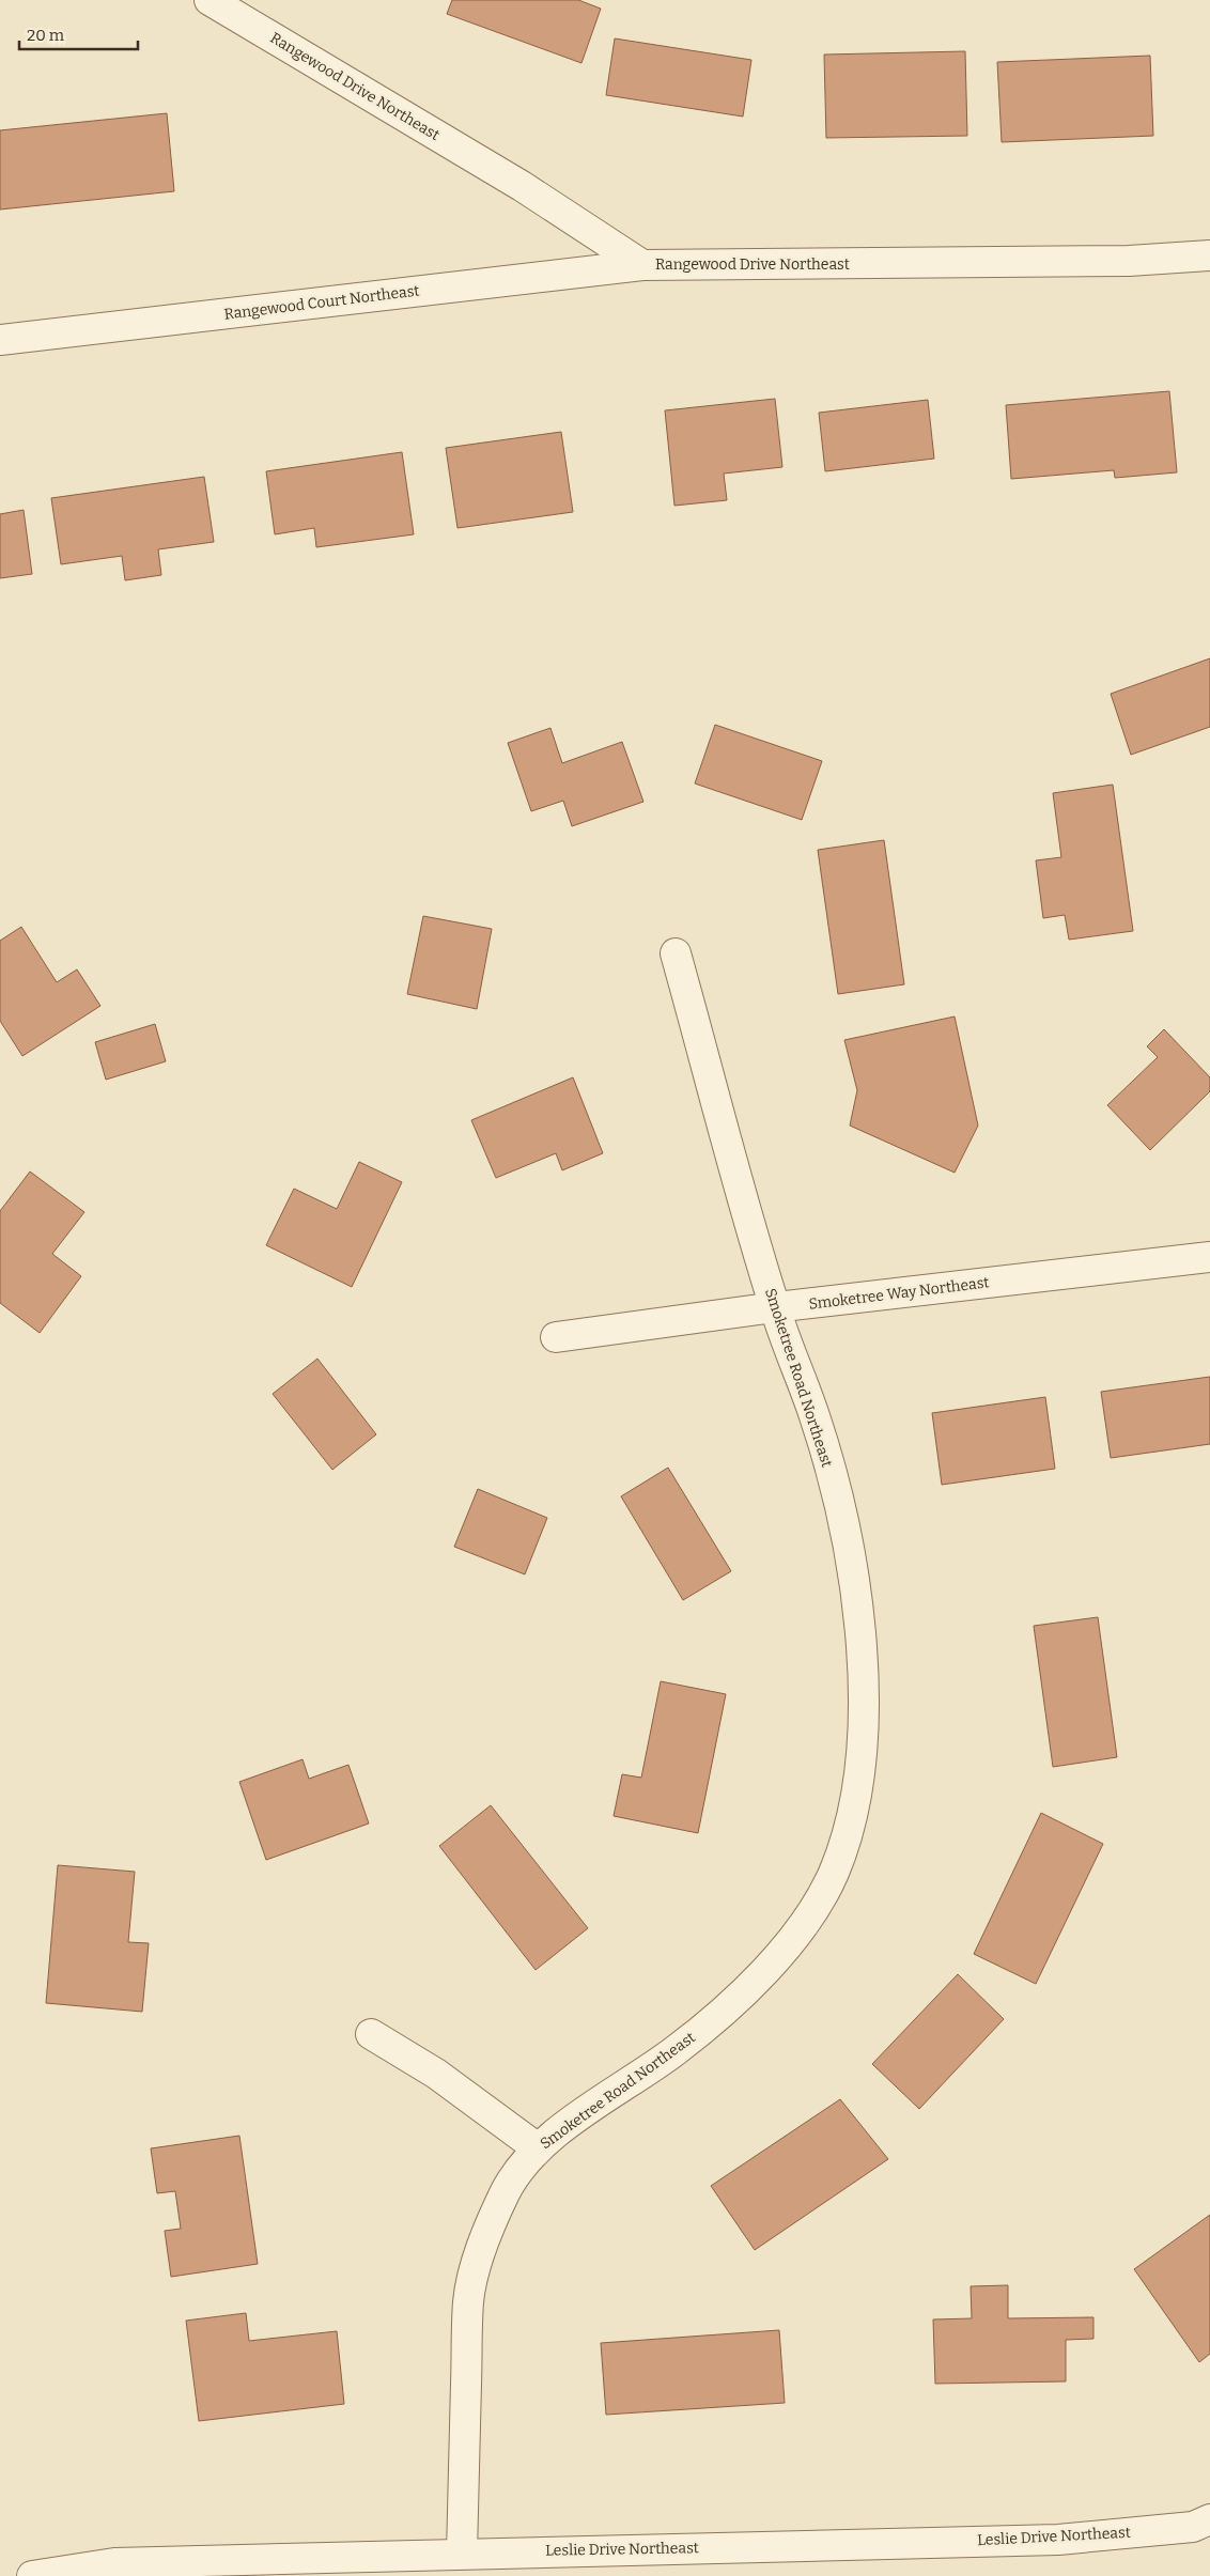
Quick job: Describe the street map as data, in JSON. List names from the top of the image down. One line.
{"streets":{"street":["Rangewood Drive Northeast","Rangewood Court Northeast","Smoketree Way Northeast","Smoketree Road Northeast","Leslie Drive Northeast"]},"crossings":[["Rangewood Drive Northeast","Rangewood Court Northeast"],["Smoketree Way Northeast","Smoketree Road Northeast"],["Smoketree Road Northeast","Leslie Drive Northeast"]],"scale_bar":"20 m"}
